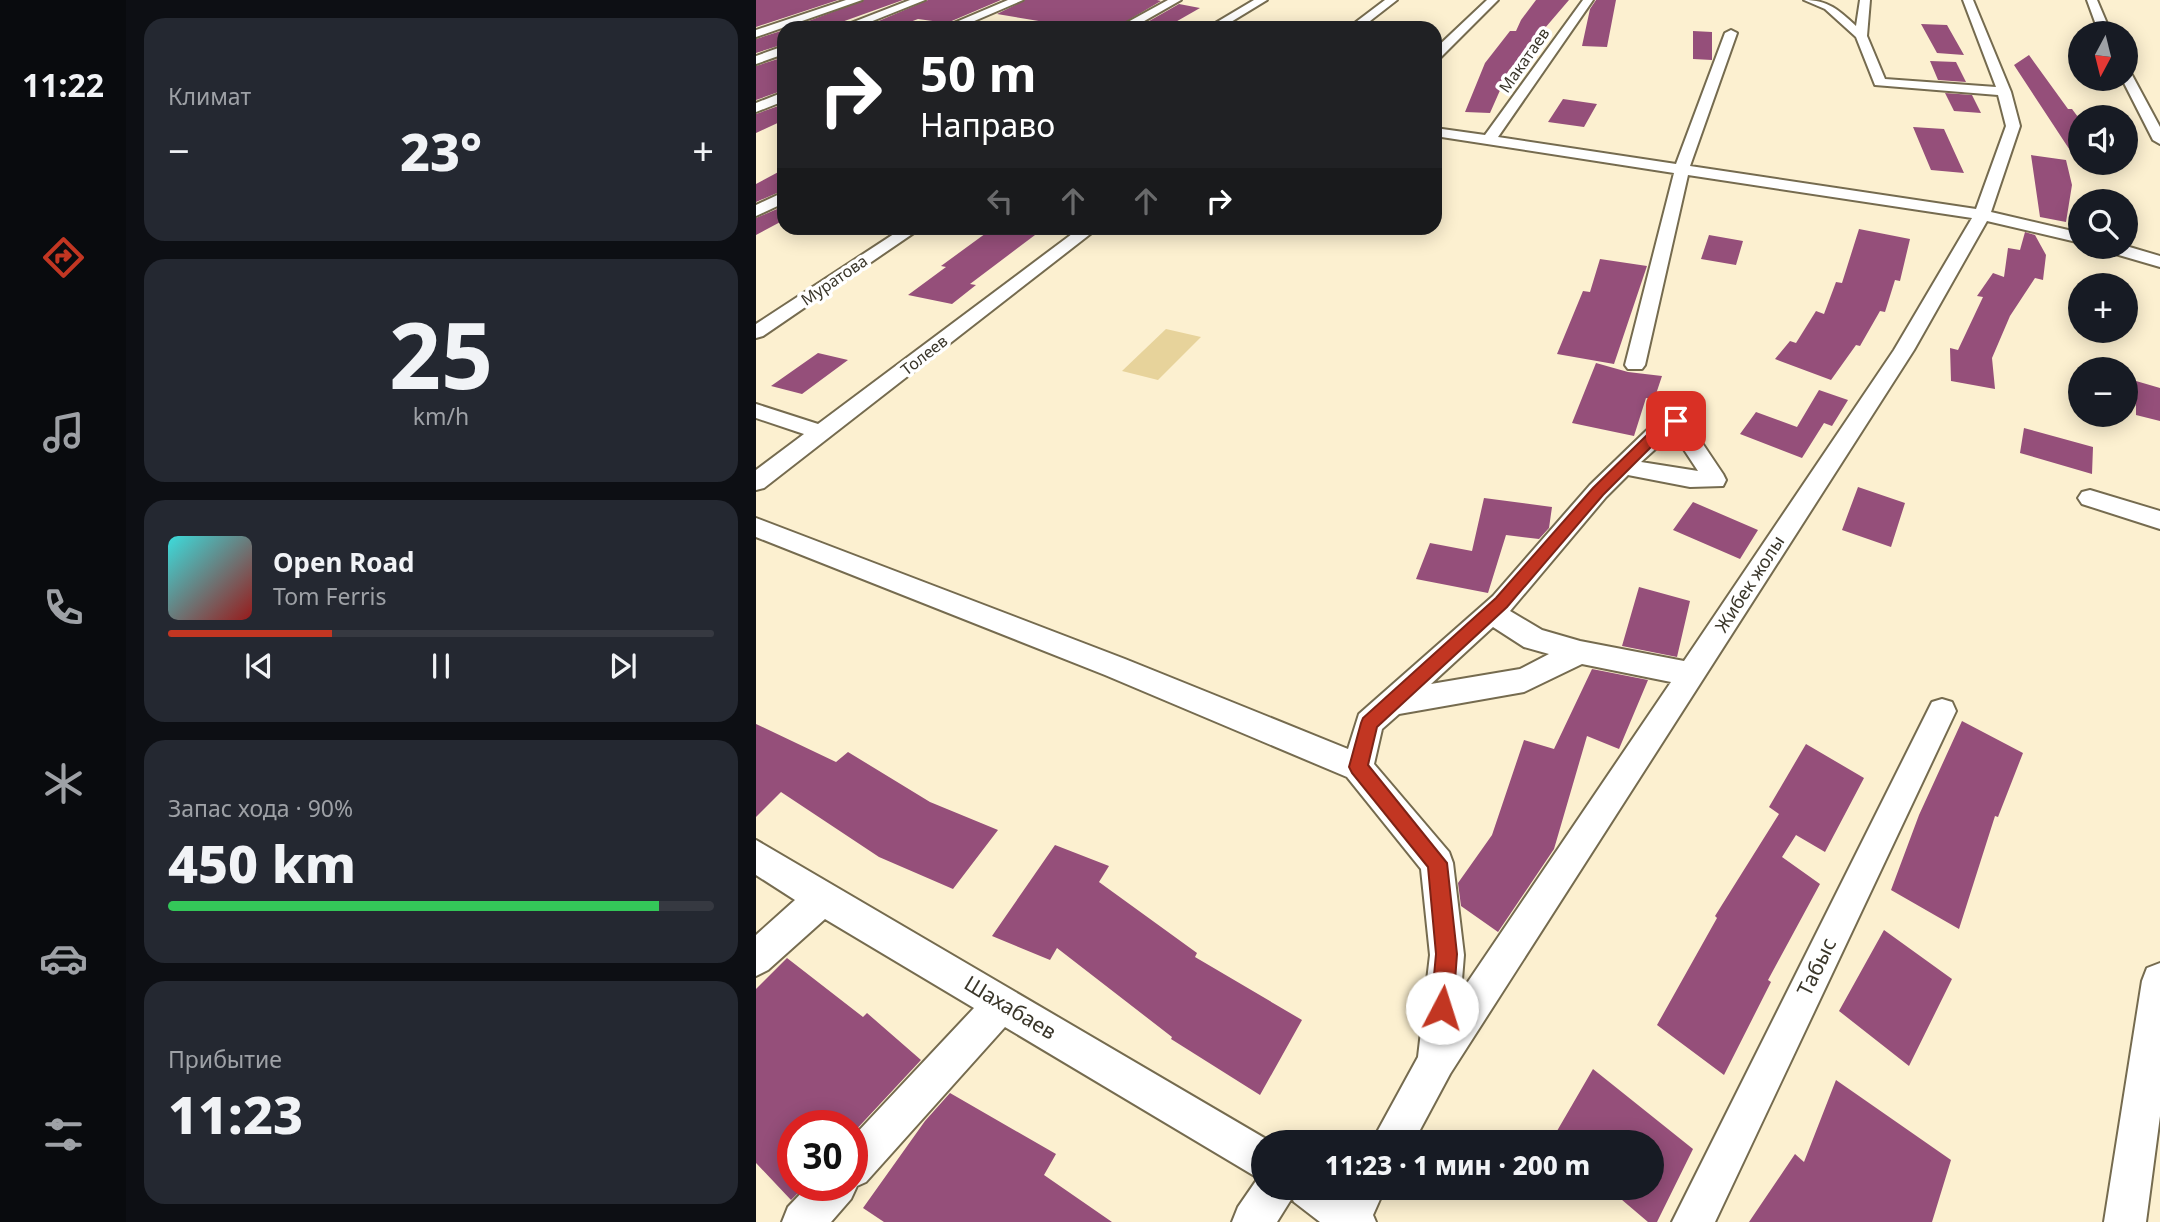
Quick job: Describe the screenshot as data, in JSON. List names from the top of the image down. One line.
{"streets":{"street":["Макатаев","Муратова","Толеев","Жибек жолы","Табыс","Шахабаев"]},"north":"bottom","page":{"tabs":"11:22","tile":["Климат",["25","km/h"],["Запас хода · 90%","450 km"],["Прибытие","11:23"]],"map_buttons":["+","−"],"turn":["50 m","Направо"],"heat":["−","23°","+"],"song":["Open Road","Tom Ferris"],"limit":"30","trip":"11:23 · 1 мин · 200 m"}}
